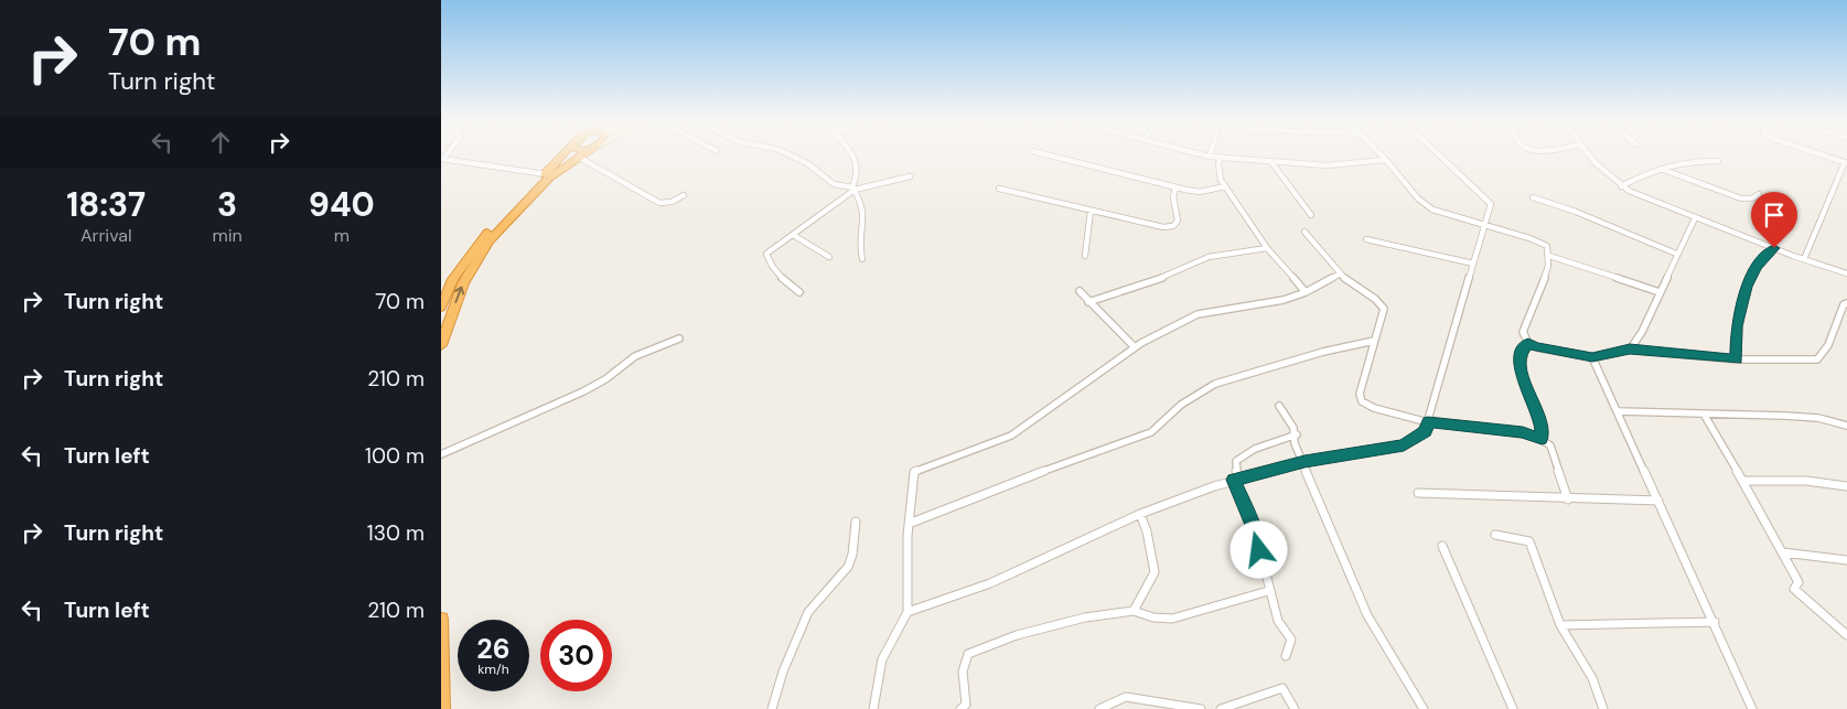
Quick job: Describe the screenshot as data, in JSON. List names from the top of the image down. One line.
{"page":{"turn":["70 m","Turn right"],"eta":["18:37","Arrival","3","min","940","m"],"list":[{"name":"Turn right","value":"70 m"},{"name":"Turn right","value":"210 m"},{"name":"Turn left","value":"100 m"},{"name":"Turn right","value":"130 m"},{"name":"Turn left","value":"210 m"}],"speed":"26 km/h","limit":"30"}}
